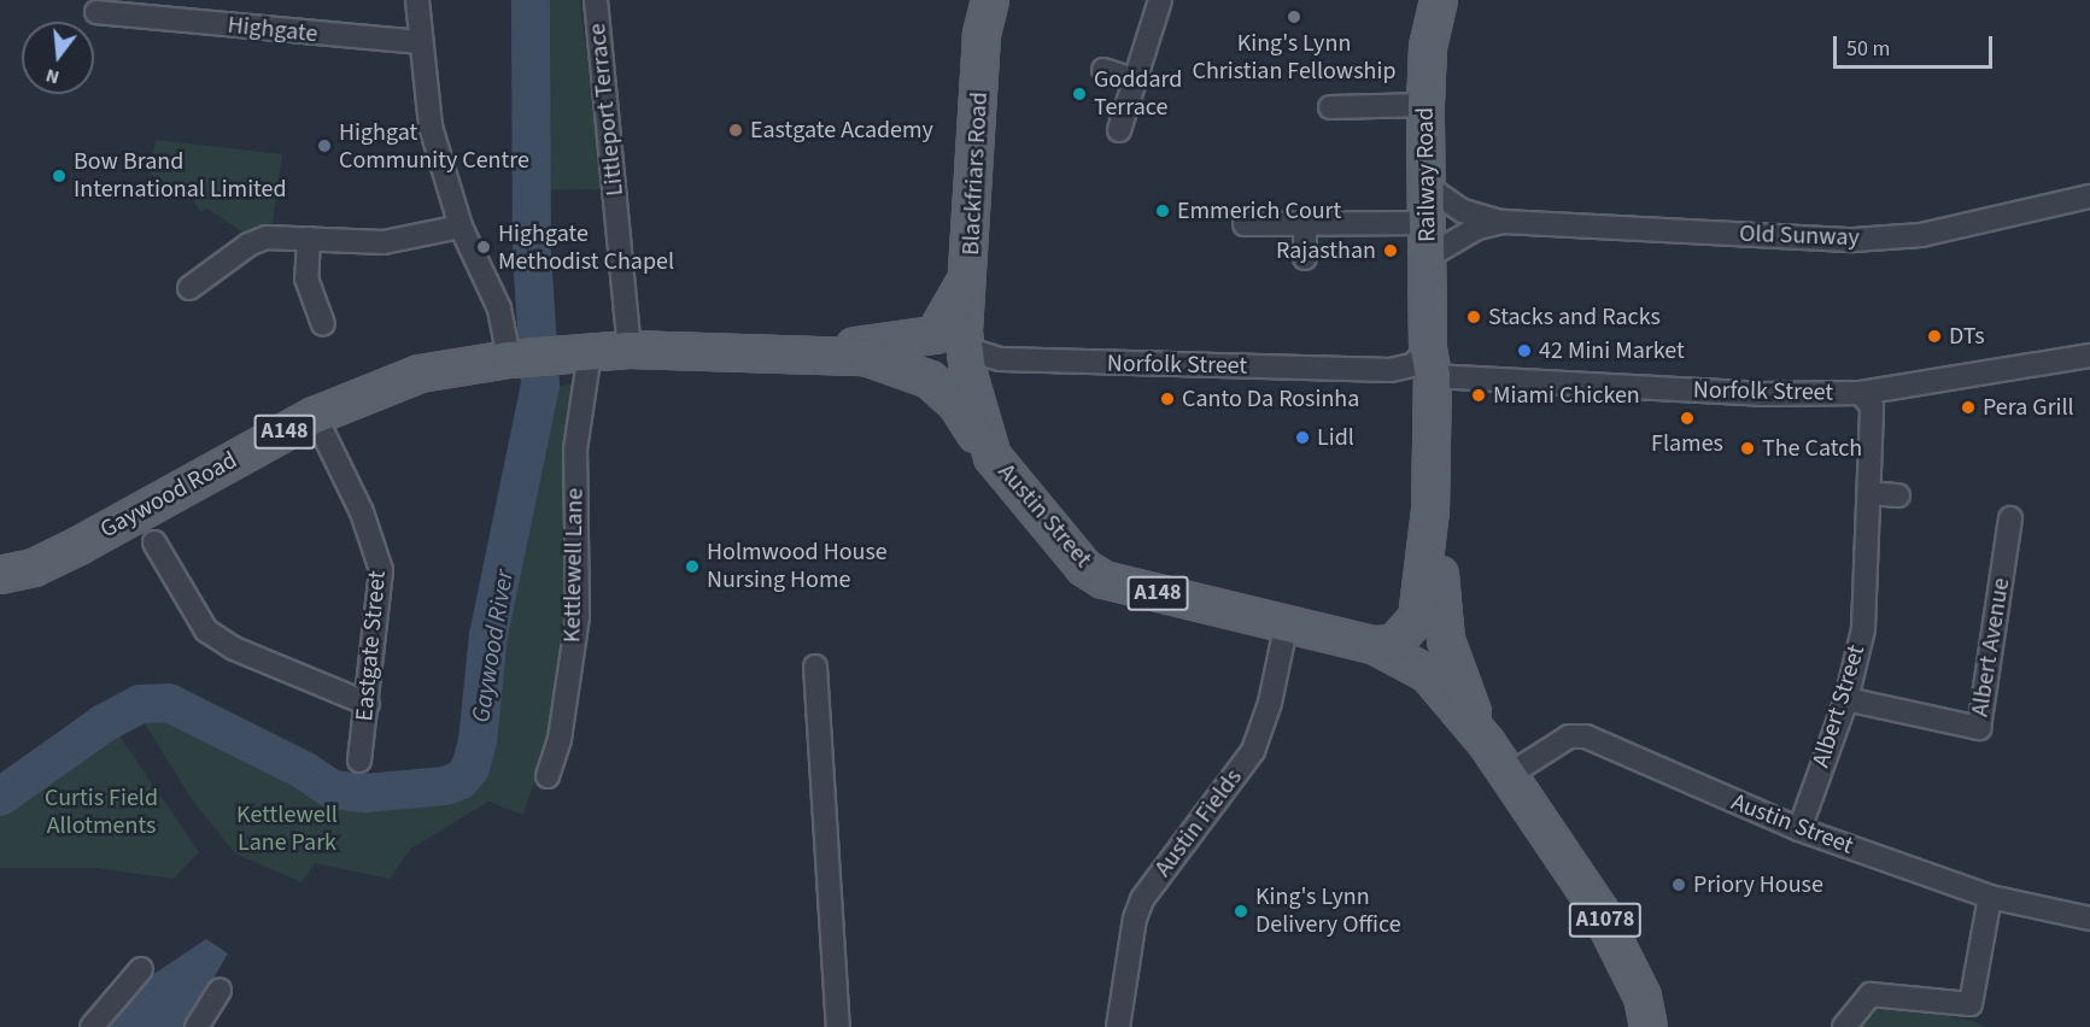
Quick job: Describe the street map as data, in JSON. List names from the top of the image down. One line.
{"streets":{"main road":["Blackfriars Road","Railway Road","A148","Gaywood Road","Austin Street","A1078"],"street":["Highgate","Littleport Terrace","Old Sunway","Norfolk Street","Kettlewell Lane","Eastgate Street","Albert Avenue","Albert Street","Austin Fields"]},"crossings":[["Littleport Terrace","A148"],["Littleport Terrace","Gaywood Road"],["Blackfriars Road","Norfolk Street"],["Blackfriars Road","A148"],["Blackfriars Road","Austin Street"],["Railway Road","Old Sunway"],["Railway Road","Norfolk Street"],["Norfolk Street","Austin Street"],["Norfolk Street","Albert Street"],["A148","Gaywood Road"],["A148","Austin Street"],["Gaywood Road","Kettlewell Lane"],["Gaywood Road","Eastgate Street"],["Austin Street","Albert Street"],["Austin Street","Austin Fields"],["Austin Street","A1078"],["Albert Avenue","Albert Street"]],"water":["Gaywood River"],"parks":["Curtis Field Allotments","Kettlewell Lane Park"],"places":["King's Lynn Christian Fellowship","Goddard Terrace","Eastgate Academy","Highgat Community Centre","Bow Brand International Limited","Emmerich Court","Highgate Methodist Chapel","Rajasthan","Stacks and Racks","DTs","42 Mini Market","Miami Chicken","Canto Da Rosinha","Pera Grill","Flames","Lidl","The Catch","Holmwood House Nursing Home","Priory House","King's Lynn Delivery Office"],"scale_bar":"50 m","north":"bottom"}
